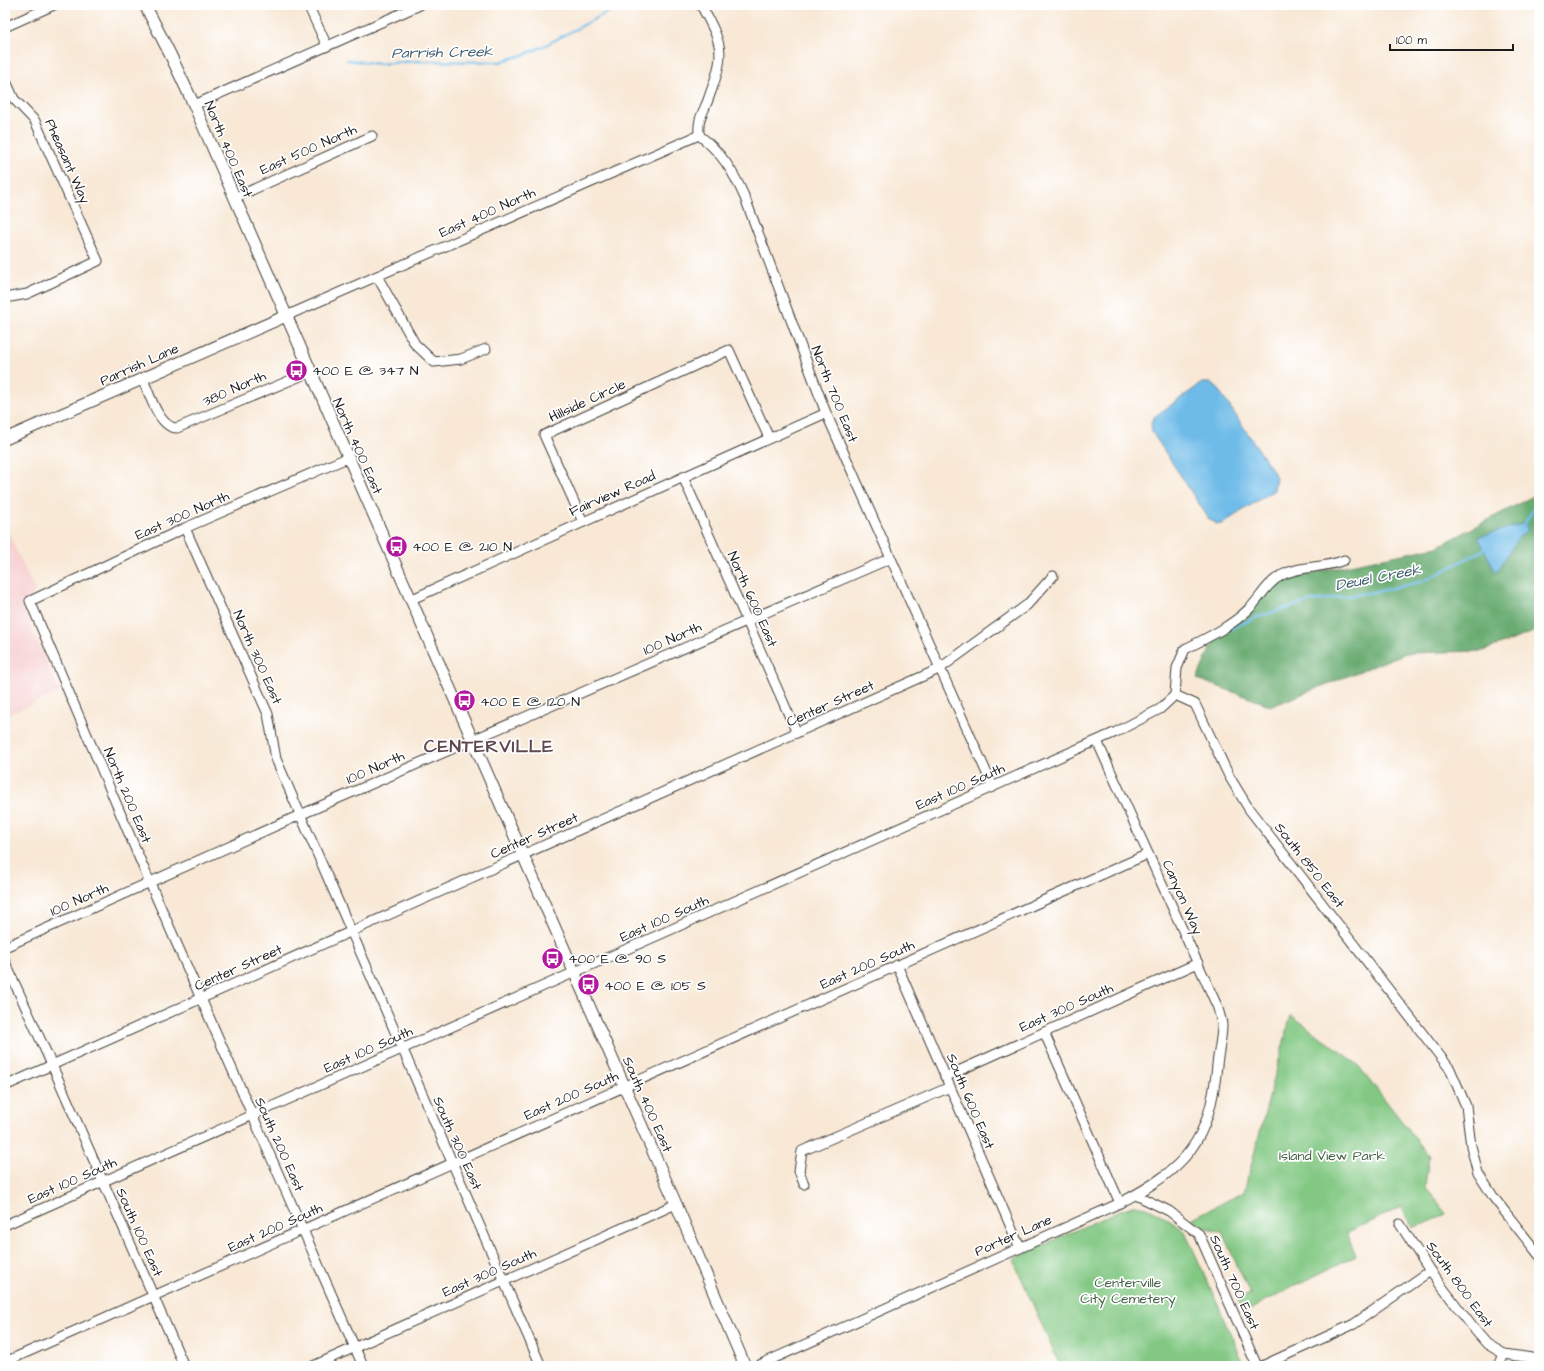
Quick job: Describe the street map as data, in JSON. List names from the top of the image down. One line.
{"streets":{"street":["North 400 East","East 500 North","Pheasant Way","East 400 North","Parrish Lane","380 North","North 700 East","Hillside Circle","Fairview Road","East 300 North","North 600 East","100 North","North 300 East","Center Street","East 100 South","North 200 East","South 850 East","Canyon Way","East 200 South","East 300 South","South 600 East","South 400 East","South 300 East","South 200 East","South 100 East","Porter Lane","South 700 East","South 800 East"]},"crossings":[["North 400 East","East 500 North"],["North 400 East","East 400 North"],["North 400 East","Parrish Lane"],["North 400 East","380 North"],["North 400 East","Fairview Road"],["North 400 East","East 300 North"],["North 400 East","100 North"],["North 400 East","Center Street"],["North 400 East","South 400 East"],["East 400 North","Parrish Lane"],["East 400 North","North 700 East"],["Parrish Lane","380 North"],["North 700 East","Fairview Road"],["North 700 East","100 North"],["North 700 East","Center Street"],["Hillside Circle","Fairview Road"],["Fairview Road","North 600 East"],["East 300 North","North 300 East"],["East 300 North","North 200 East"],["North 600 East","100 North"],["North 600 East","Center Street"],["100 North","North 300 East"],["100 North","North 200 East"],["North 300 East","Center Street"],["North 300 East","South 300 East"],["Center Street","North 200 East"],["Center Street","South 400 East"],["Center Street","South 300 East"],["Center Street","South 200 East"],["Center Street","South 100 East"],["East 100 South","South 850 East"],["East 100 South","Canyon Way"],["East 100 South","South 400 East"],["East 100 South","South 300 East"],["East 100 South","South 200 East"],["East 100 South","South 100 East"],["North 200 East","South 200 East"],["Canyon Way","East 200 South"],["Canyon Way","East 300 South"],["Canyon Way","Porter Lane"],["East 200 South","South 600 East"],["East 200 South","South 400 East"],["East 200 South","South 300 East"],["East 200 South","South 200 East"],["East 200 South","South 100 East"],["East 300 South","South 600 East"],["East 300 South","South 400 East"],["East 300 South","South 300 East"],["East 300 South","South 200 East"],["South 600 East","Porter Lane"],["Porter Lane","South 700 East"]],"districts":["CENTERVILLE"],"water":["Parrish Creek","Deuel Creek"],"parks":["Island View Park","Centerville City Cemetery"],"places":{"bus stop":["400 E @ 347 N","400 E @ 210 N","400 E @ 120 N","400 E @ 90 S","400 E @ 105 S"]},"scale_bar":"100 m"}
